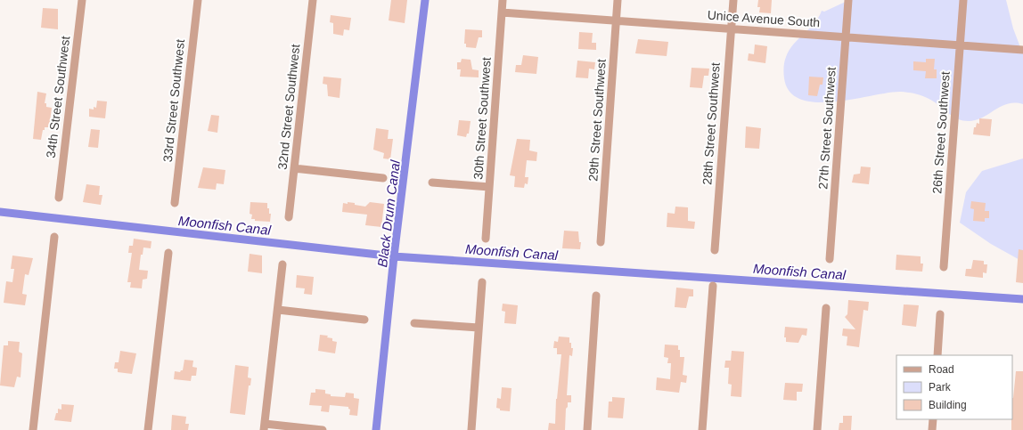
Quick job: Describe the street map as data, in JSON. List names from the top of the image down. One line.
{"streets":{"street":["Unice Avenue South","34th Street Southwest","33rd Street Southwest","32nd Street Southwest","30th Street Southwest","29th Street Southwest","28th Street Southwest","27th Street Southwest","26th Street Southwest"]},"crossings":[["Unice Avenue South","30th Street Southwest"],["Unice Avenue South","29th Street Southwest"],["Unice Avenue South","28th Street Southwest"],["Unice Avenue South","27th Street Southwest"],["Unice Avenue South","26th Street Southwest"]],"water":["Black Drum Canal","Moonfish Canal"],"legend":["Road","Park","Building"]}
